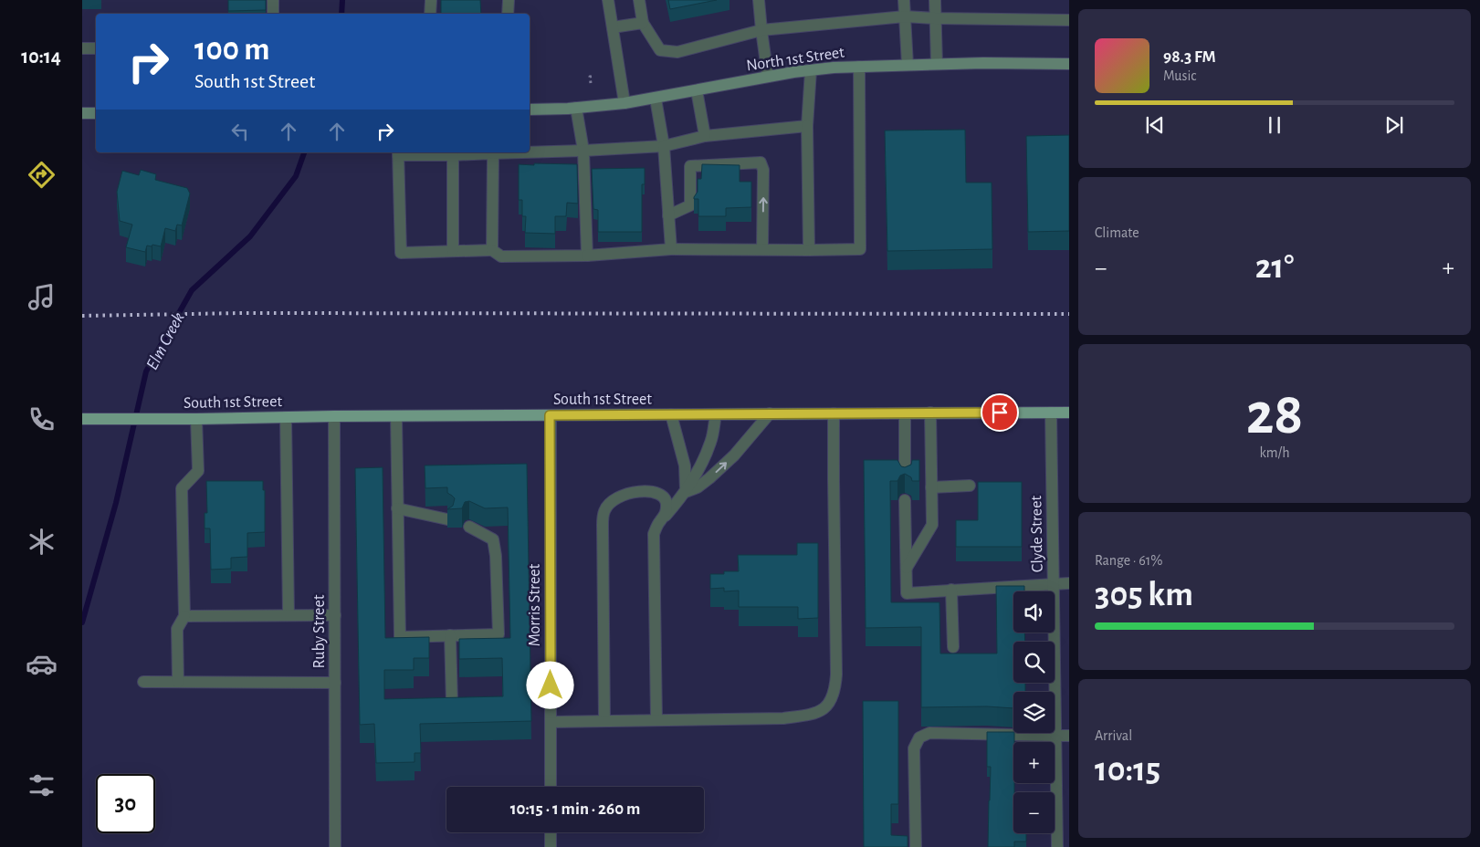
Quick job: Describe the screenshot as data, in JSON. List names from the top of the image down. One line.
{"streets":{"main road":["North 1st Street","South 1st Street"],"street":["Clyde Street","Morris Street","Ruby Street"]},"crossings":[["South 1st Street","Clyde Street"],["South 1st Street","Morris Street"],["South 1st Street","Ruby Street"]],"water":["Elm Creek"],"page":{"tabs":"10:14","turn":["100 m","South 1st Street"],"song":["98.3 FM","Music"],"tile":["Climate",["28","km/h"],["Range · 61%","305 km"],["Arrival","10:15"]],"heat":["−","21°","+"],"map_buttons":["+","−"],"limit":"30","trip":"10:15 · 1 min · 260 m"}}
